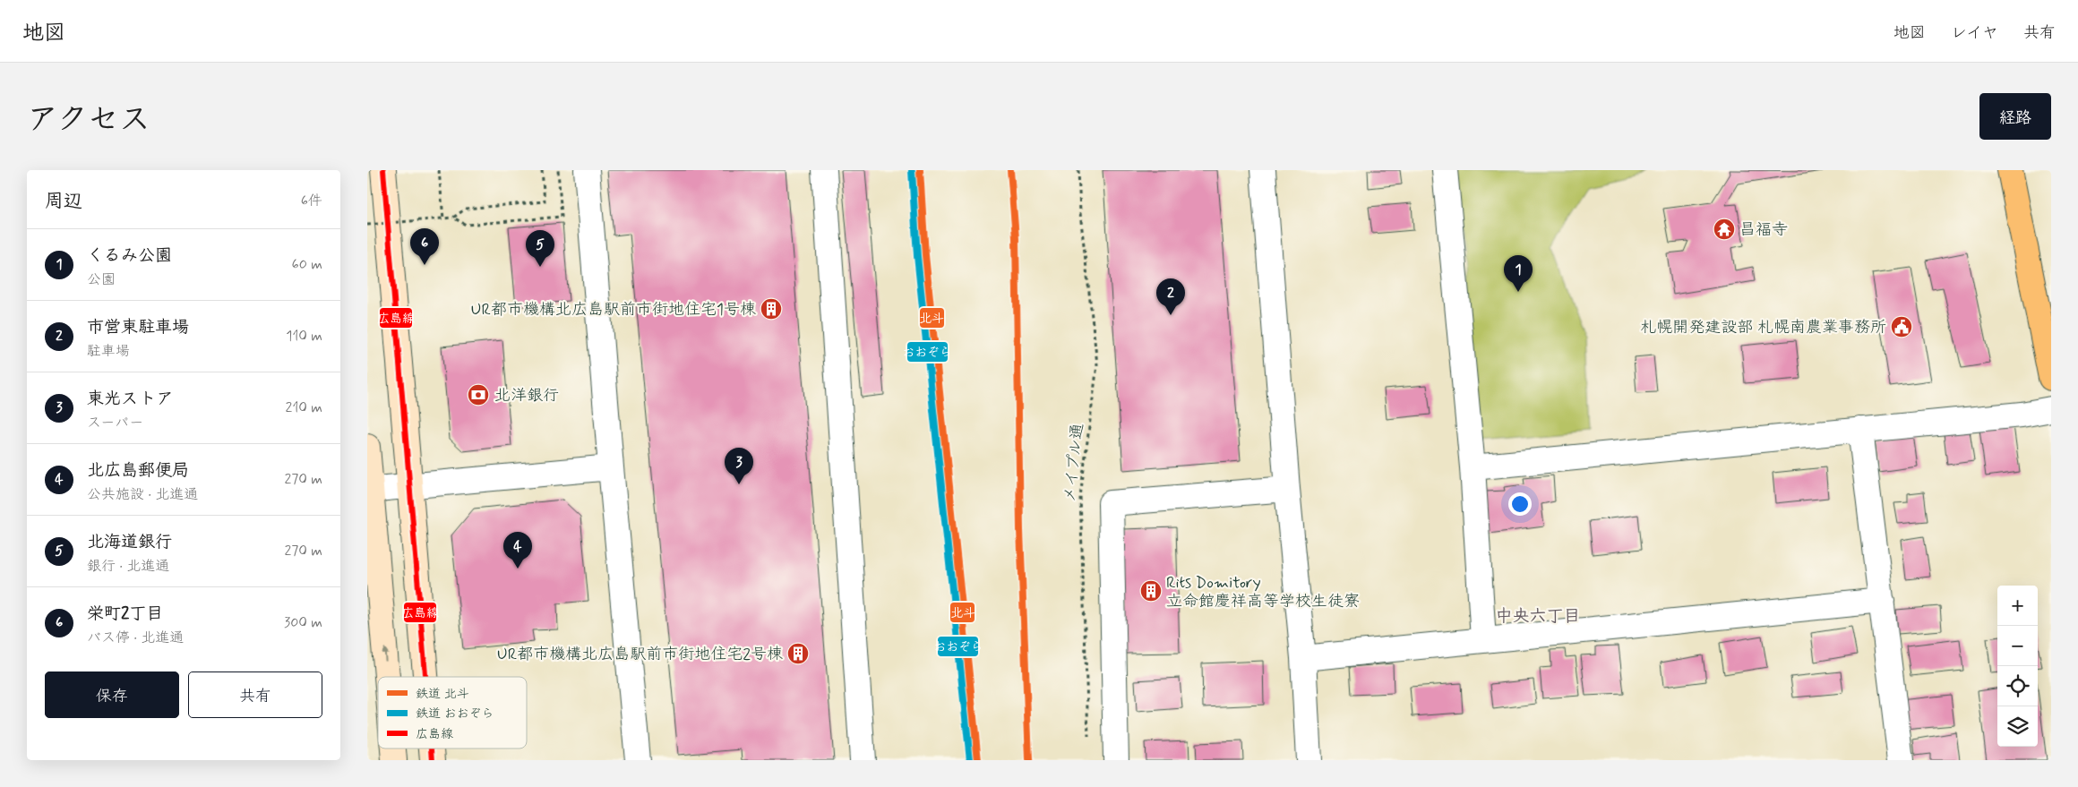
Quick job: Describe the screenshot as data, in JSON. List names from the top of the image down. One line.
{"streets":{"path":["メイプル通"]},"districts":["中央六丁目"],"places":{"temple":["昌福寺"],"building":["UR都市機構北広島駅前市街地住宅1号棟","Rits Domitory 立命館慶祥高等学校生徒寮","UR都市機構北広島駅前市街地住宅2号棟"],"public building":["札幌開発建設部 札幌南農業事務所"],"bank":["北洋銀行"]},"lines":["rail line 北斗","transit line 広島線","rail line おおぞら"],"legend":["鉄道 北斗","鉄道 おおぞら","広島線"],"page":{"header":"地図","nav":["地図","レイヤ","共有"],"title":"アクセス","buttons":["経路",["保存","共有"]],"heading":["周辺","6件"],"list":[{"mark":"1","name":"くるみ公園","note":"公園","value":"60 m"},{"mark":"2","name":"市営東駐車場","note":"駐車場","value":"110 m"},{"mark":"3","name":"東光ストア","note":"スーパー","value":"210 m"},{"mark":"4","name":"北広島郵便局","note":"公共施設 · 北進通","value":"270 m"},{"mark":"5","name":"北海道銀行","note":"銀行 · 北進通","value":"270 m"},{"mark":"6","name":"栄町2丁目","note":"バス停 · 北進通","value":"300 m"}],"pins":["6","5","1","2","3","4"],"map_buttons":["+","−"]}}
